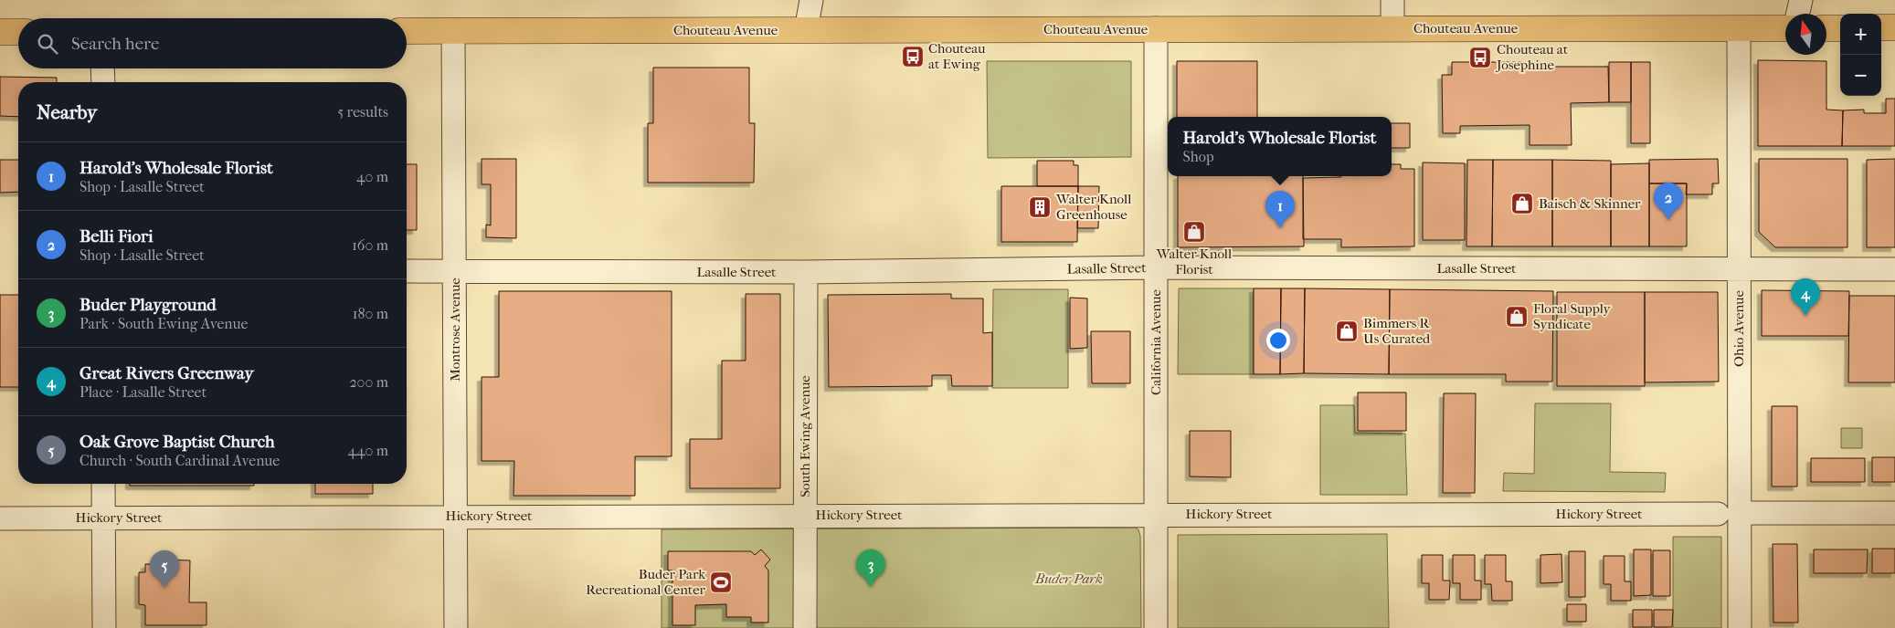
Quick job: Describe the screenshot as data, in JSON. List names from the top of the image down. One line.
{"streets":{"main road":["Chouteau Avenue"],"street":["Lasalle Street","Ohio Avenue","Montrose Avenue","California Avenue","South Ewing Avenue","Hickory Street"]},"crossings":[["Chouteau Avenue","Ohio Avenue"],["Chouteau Avenue","Montrose Avenue"],["Chouteau Avenue","California Avenue"],["Lasalle Street","Ohio Avenue"],["Lasalle Street","Montrose Avenue"],["Lasalle Street","California Avenue"],["Lasalle Street","South Ewing Avenue"],["Ohio Avenue","Hickory Street"],["Montrose Avenue","Hickory Street"],["California Avenue","Hickory Street"],["South Ewing Avenue","Hickory Street"]],"parks":["Buder Park"],"places":{"bus stop":["Chouteau at Ewing","Chouteau at Josephine"],"shop":["Baisch & Skinner","Walter Knoll Florist","Floral Supply Syndicate","Bimmers R Us Curated"],"building":["Walter Knoll Greenhouse"],"sports":["Buder Park Recreational Center"]},"north":"top","page":{"map_buttons":["+","−"],"search":"Search here","heading":["Nearby","5 results"],"popup":["Harold's Wholesale Florist","Shop"],"list":[{"mark":"1","name":"Harold's Wholesale Florist","note":"Shop · Lasalle Street","value":"40 m"},{"mark":"2","name":"Belli Fiori","note":"Shop · Lasalle Street","value":"160 m"},{"mark":"3","name":"Buder Playground","note":"Park · South Ewing Avenue","value":"180 m"},{"mark":"4","name":"Great Rivers Greenway","note":"Place · Lasalle Street","value":"200 m"},{"mark":"5","name":"Oak Grove Baptist Church","note":"Church · South Cardinal Avenue","value":"440 m"}],"pins":["2","1","4","3","5"]}}
